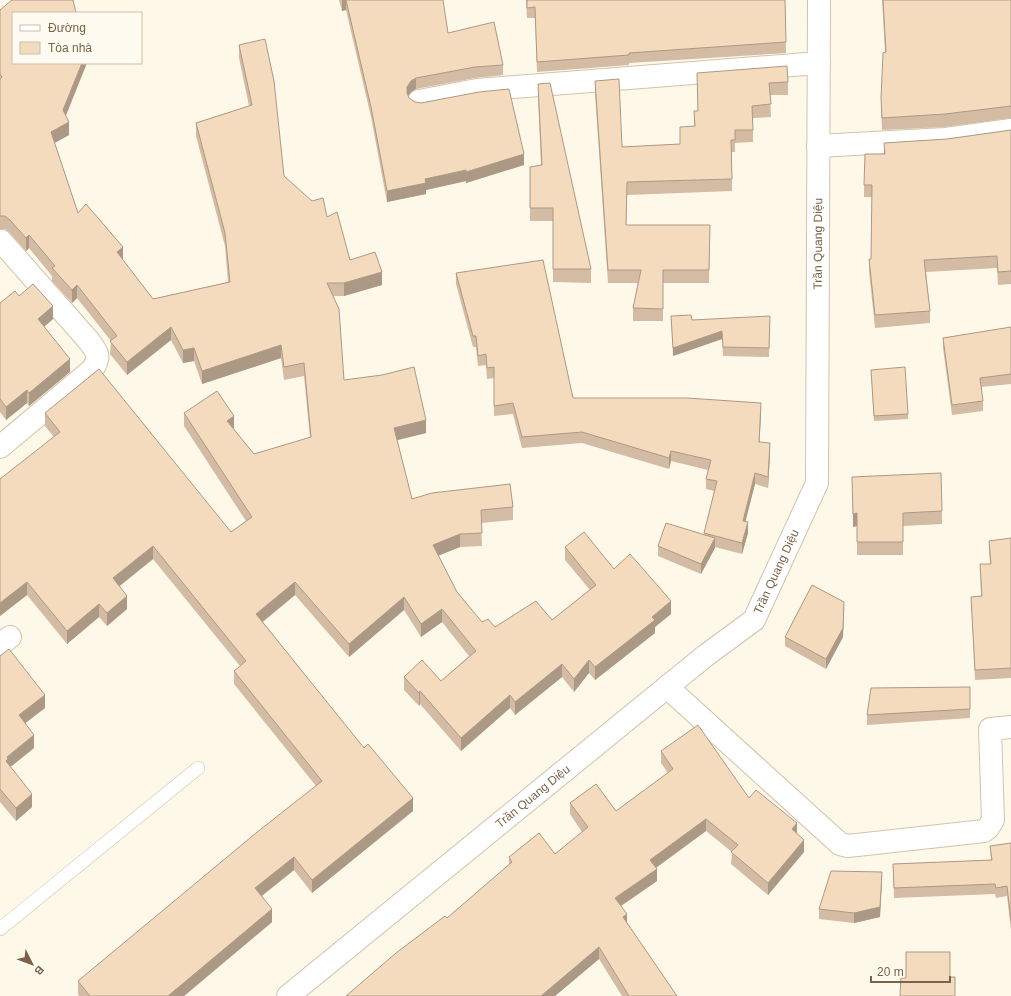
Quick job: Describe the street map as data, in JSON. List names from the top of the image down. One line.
{"streets":{"street":["Trần Quang Diệu"]},"legend":["Đường","Tòa nhà"],"scale_bar":"20 m","north":"bottom right"}
